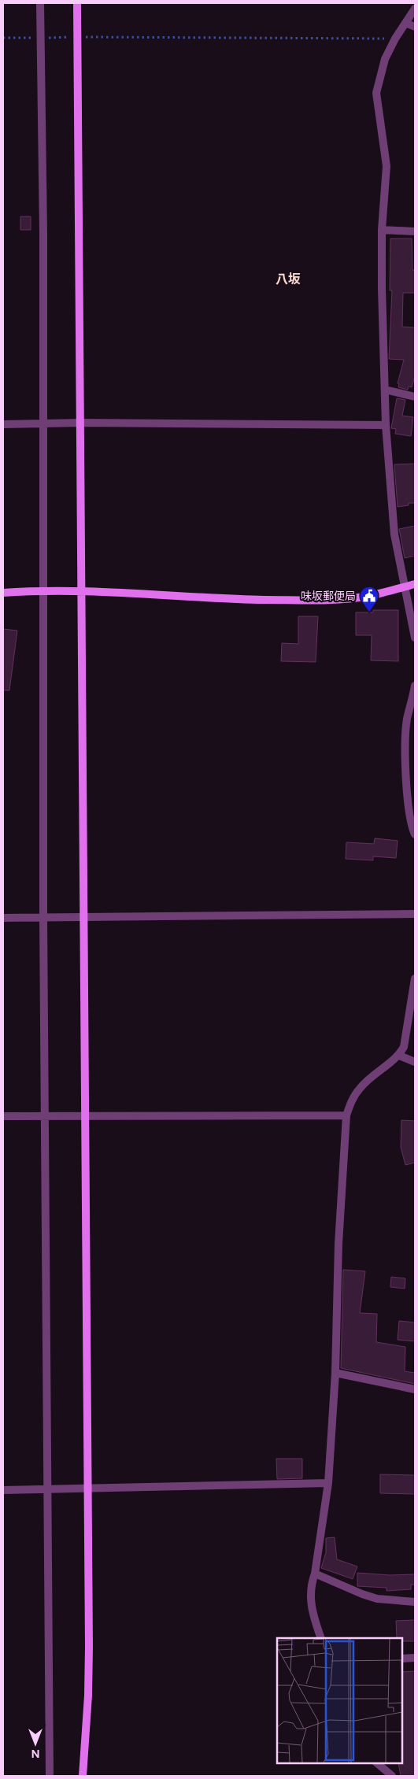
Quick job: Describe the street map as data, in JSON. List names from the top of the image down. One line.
{"districts":["八坂"],"places":{"public building":["味坂郵便局"]},"north":"bottom"}
